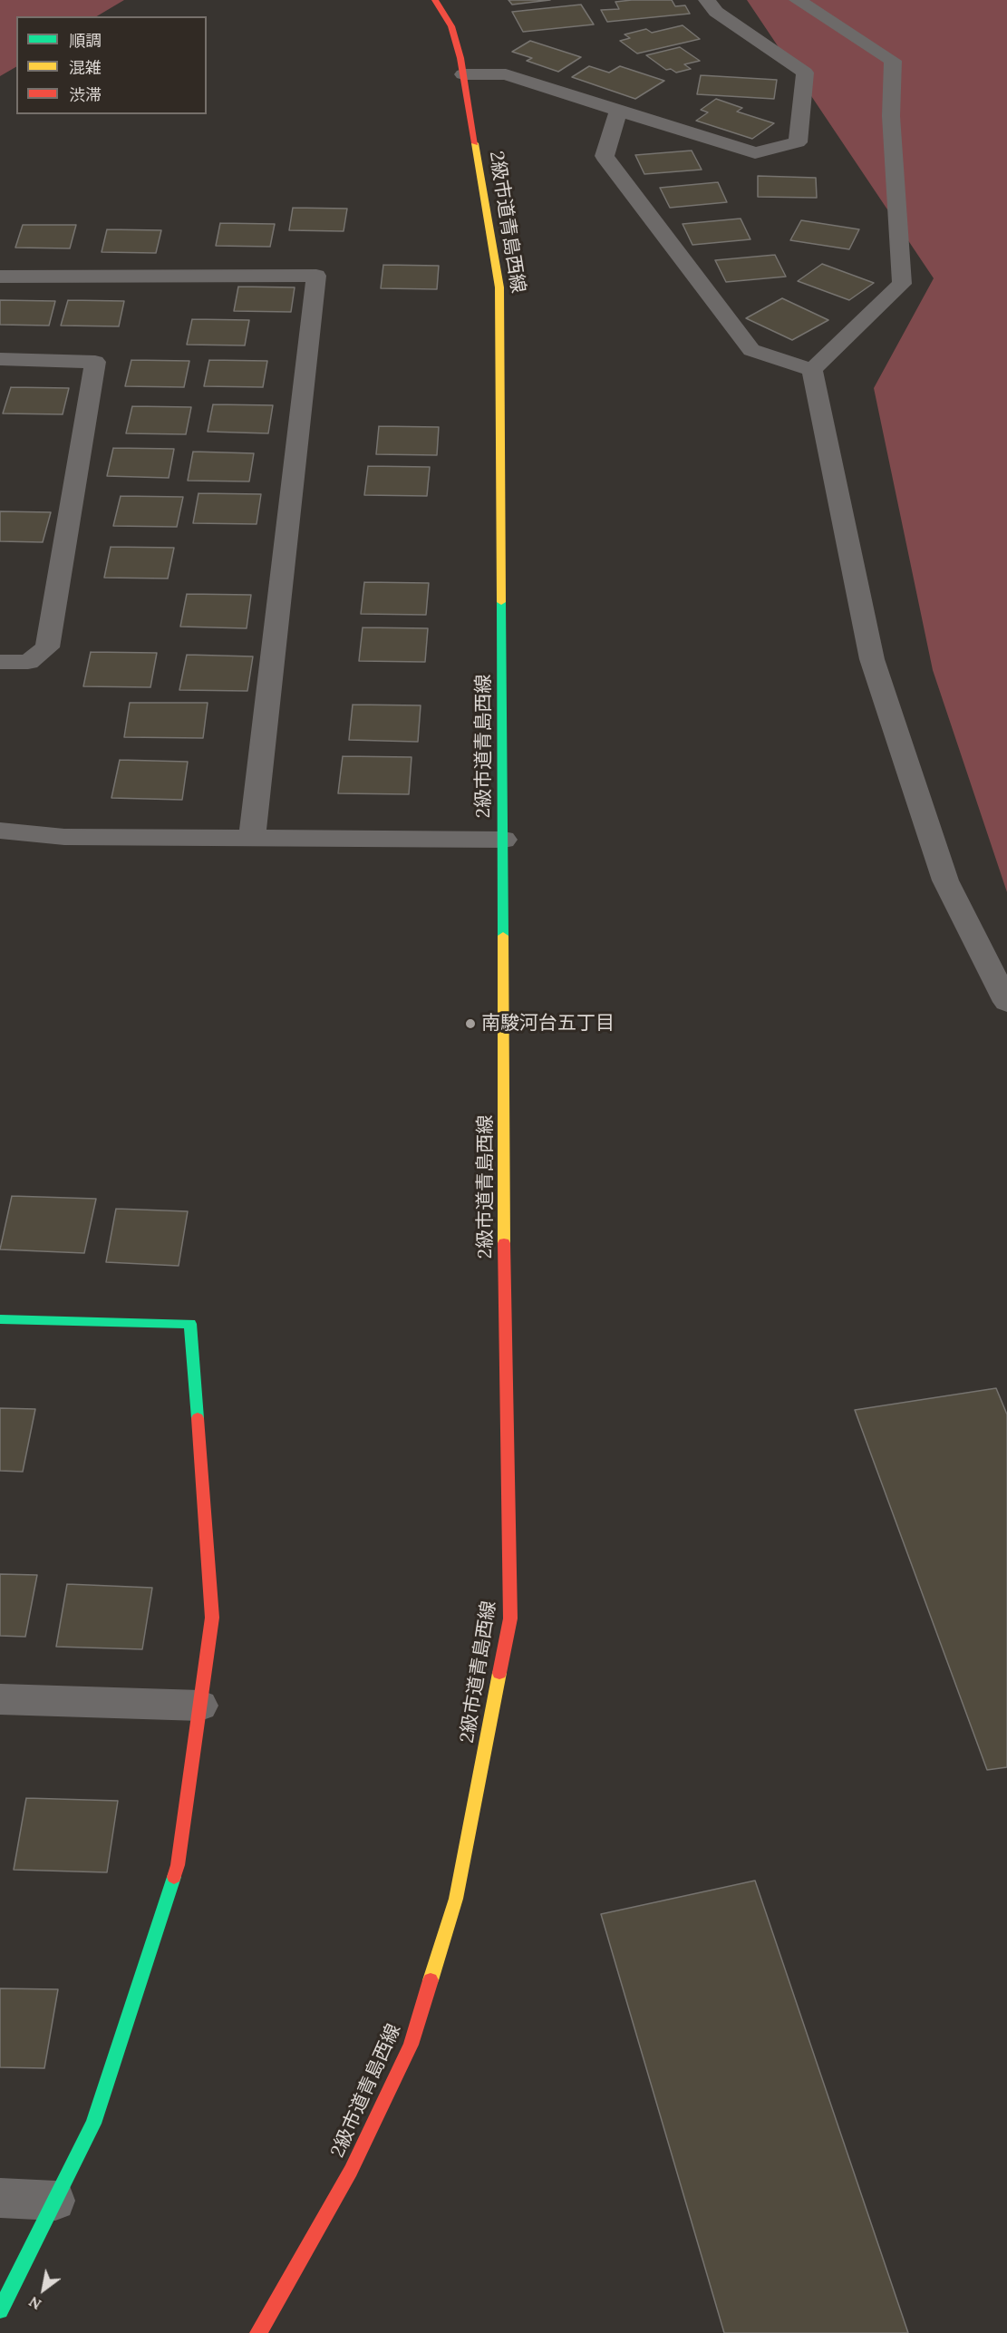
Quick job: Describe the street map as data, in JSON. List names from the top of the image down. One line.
{"streets":{"street":["2級市道青島西線"]},"places":["南駿河台五丁目"],"legend":["順調","混雑","渋滞"],"north":"bottom left"}
